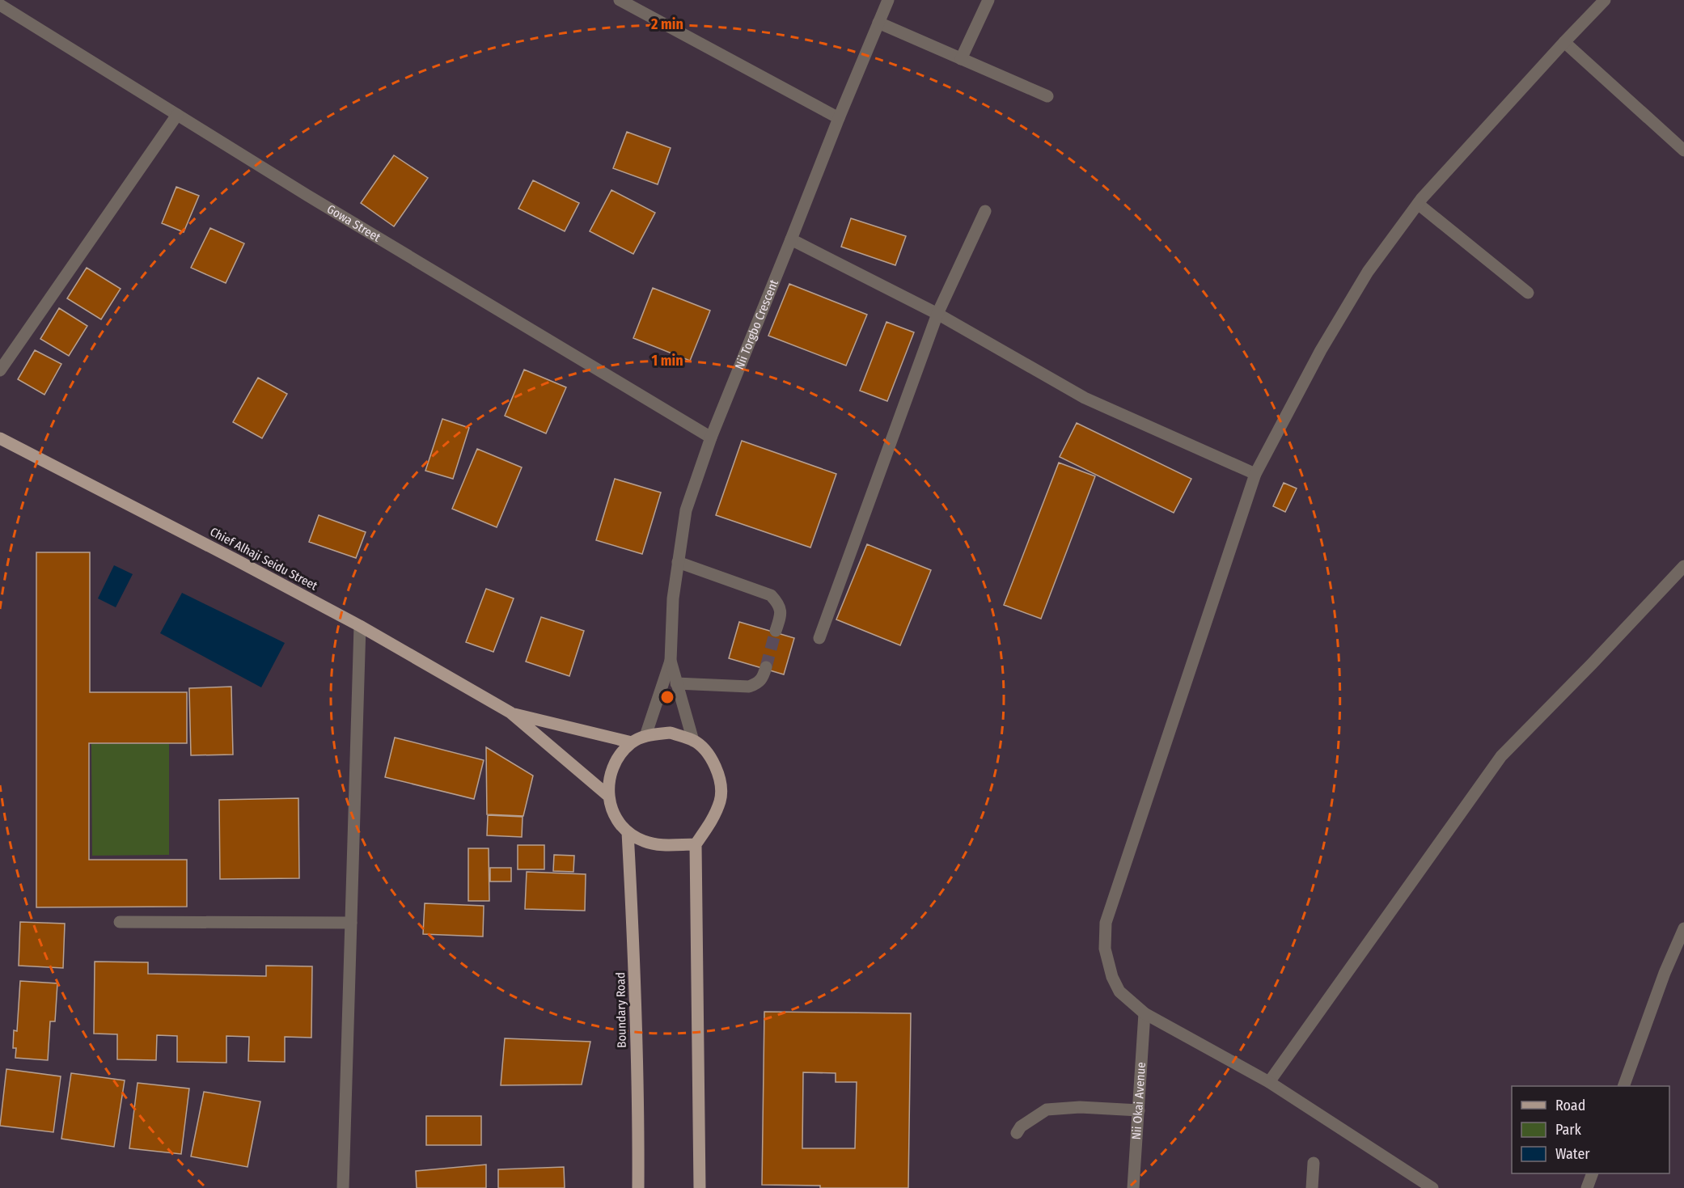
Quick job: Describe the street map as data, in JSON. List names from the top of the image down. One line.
{"streets":{"main road":["Chief Alhaji Seidu Street","Boundary Road"],"street":["Gowa Street","Nii Torgbo Crescent","Nii Okai Avenue"]},"crossings":[["Gowa Street","Nii Torgbo Crescent"],["Chief Alhaji Seidu Street","Boundary Road"]],"legend":["Road","Park","Water"],"rings":["2 min","1 min"]}
